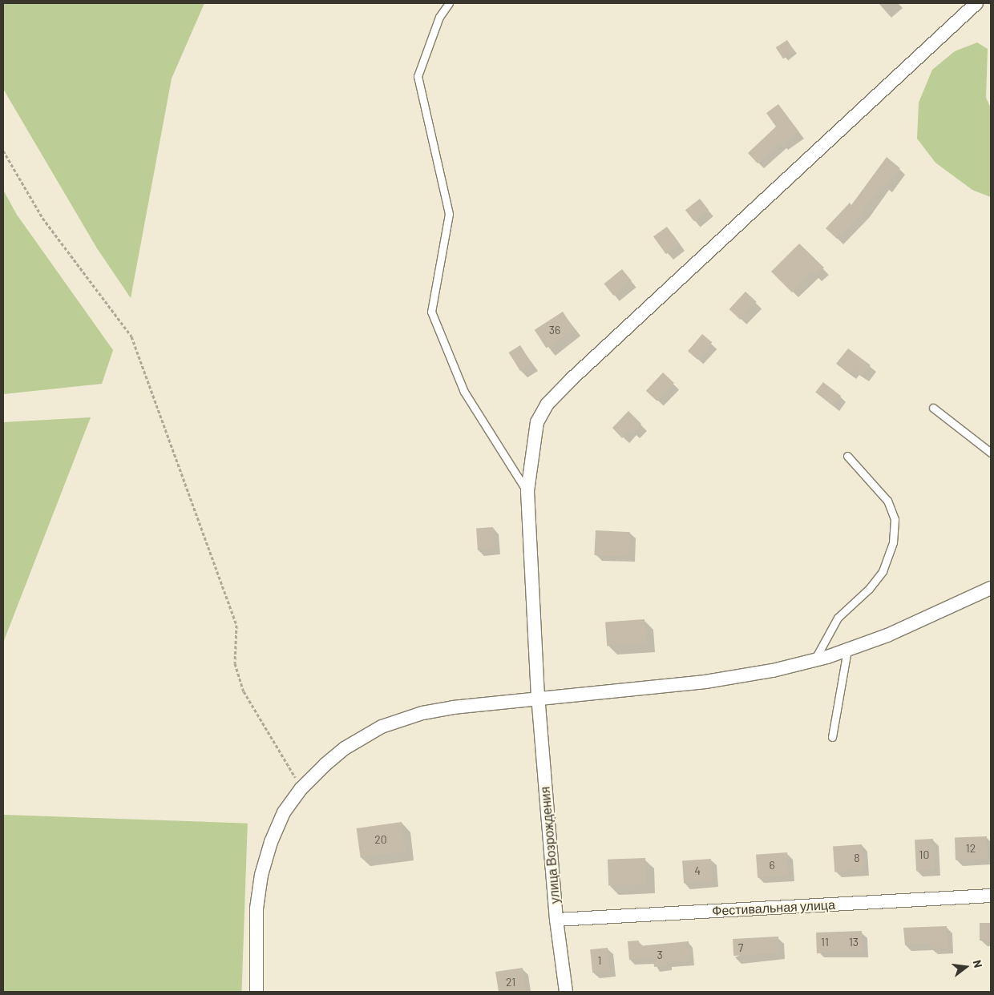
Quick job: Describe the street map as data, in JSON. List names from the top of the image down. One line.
{"streets":{"street":["улица Возрождения","Фестивальная улица"]},"crossings":[["улица Возрождения","Фестивальная улица"]],"house_numbers":["36","20","12","10","8","6","4","11","13","7","3","1","21"],"north":"right"}
